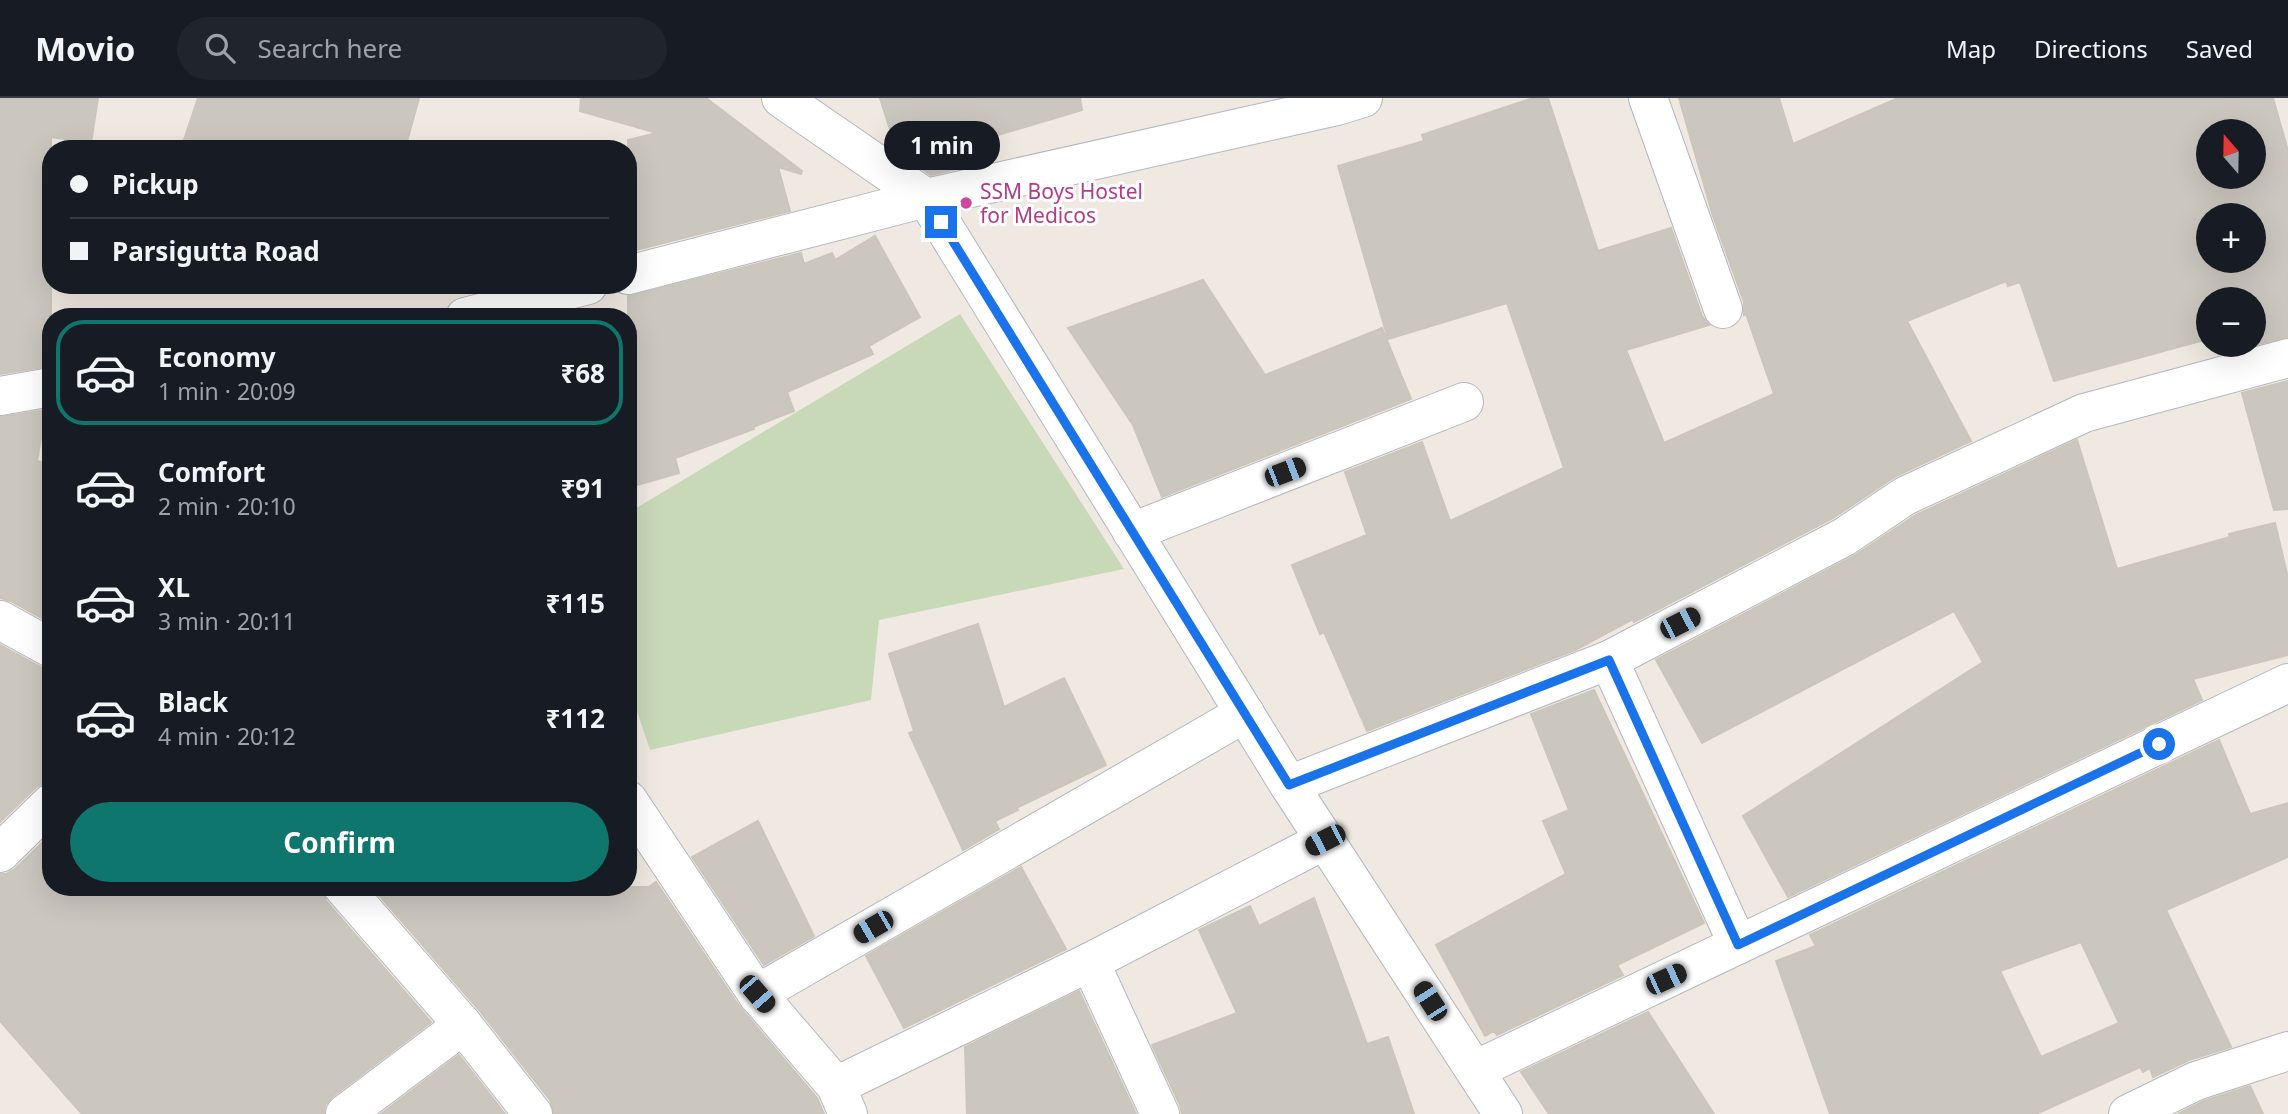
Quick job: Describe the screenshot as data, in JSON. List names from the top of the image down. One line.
{"places":["SSM Boys Hostel for Medicos"],"north":"top","page":{"header":"Movio","search":"Search here","nav":["Map","Directions","Saved"],"map_buttons":["+","−"],"bubble":"1 min","banner":["Pickup","Parsigutta Road"],"list":[{"name":"Economy","note":"1 min · 20:09","value":"₹68"},{"name":"Comfort","note":"2 min · 20:10","value":"₹91"},{"name":"XL","note":"3 min · 20:11","value":"₹115"},{"name":"Black","note":"4 min · 20:12","value":"₹112"}],"buttons":"Confirm"}}
